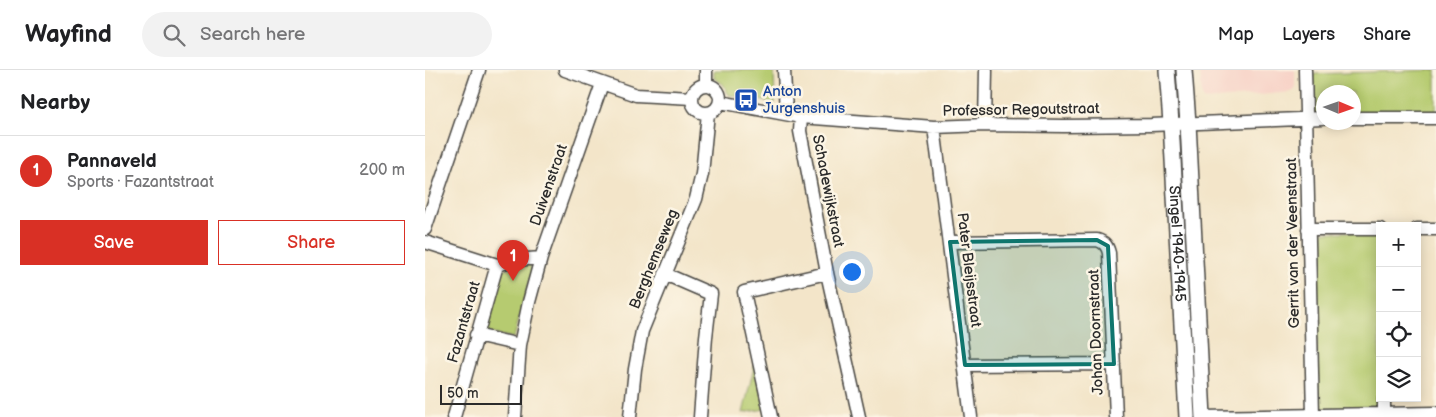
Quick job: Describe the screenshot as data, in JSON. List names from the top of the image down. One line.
{"streets":{"main road":["Singel 1940-1945"],"street":["Professor Regoutstraat","Duivenstraat","Schadewijkstraat","Gerrit van der Veenstraat","Berghemseweg","Pater Bleijsstraat","Fazantstraat","Johan Doornstraat"]},"crossings":[["Professor Regoutstraat","Schadewijkstraat"],["Professor Regoutstraat","Singel 1940-1945"],["Professor Regoutstraat","Gerrit van der Veenstraat"],["Professor Regoutstraat","Berghemseweg"],["Professor Regoutstraat","Pater Bleijsstraat"],["Pater Bleijsstraat","Johan Doornstraat"]],"places":{"bus stop":["Anton Jurgenshuis"]},"scale_bar":"50 m","north":"right","page":{"header":"Wayfind","search":"Search here","nav":["Map","Layers","Share"],"heading":"Nearby","list":[{"mark":"1","name":"Pannaveld","note":"Sports · Fazantstraat","value":"200 m"}],"buttons":["Save","Share"],"map_buttons":["+","−"],"pins":"1","scale":"50 m"}}
